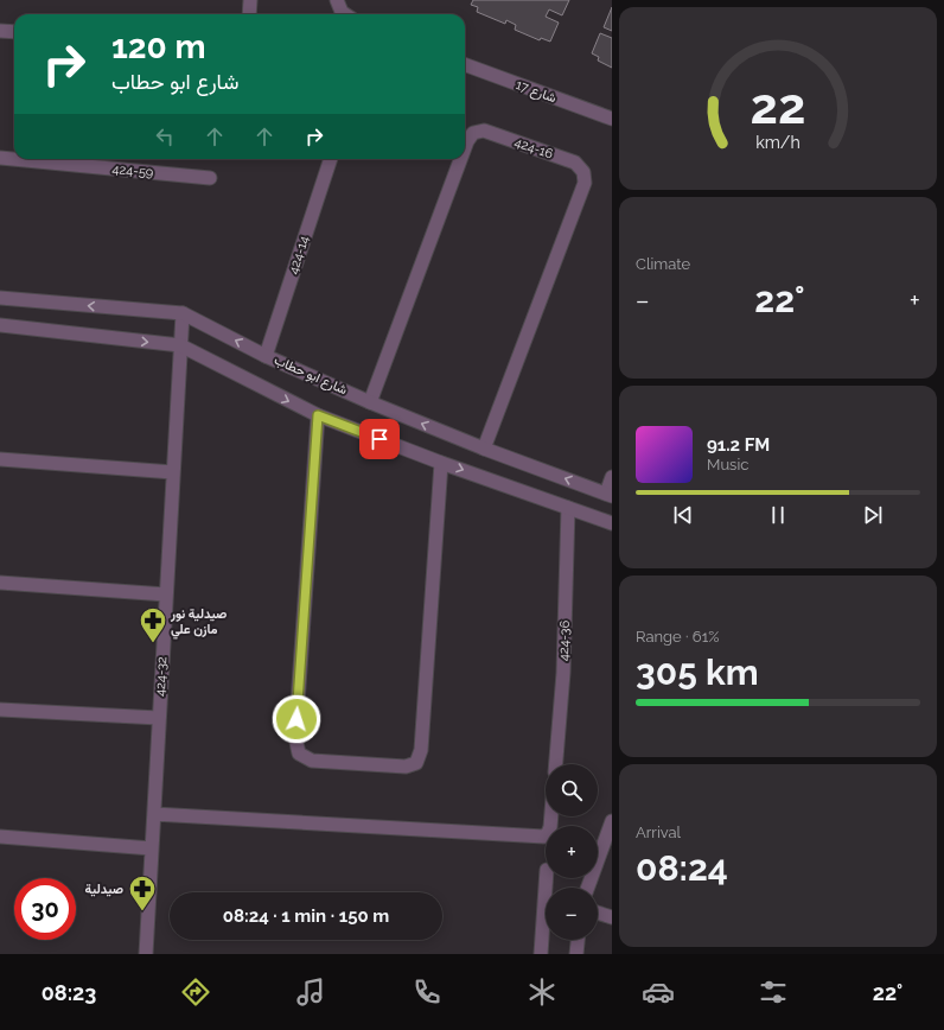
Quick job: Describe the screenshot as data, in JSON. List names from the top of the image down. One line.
{"streets":{"street":["شارع 17","424-16","424-59","424-14","شارع ابو حطاب","424-36","424-32"]},"crossings":[["424-16","شارع ابو حطاب"],["424-14","شارع ابو حطاب"],["شارع ابو حطاب","424-32"]],"places":{"pharmacy":["صيدلية نور مازن علي","صيدلية"]},"page":{"turn":["120 m","شارع ابو حطاب"],"tile":["Climate",["Range · 61%","305 km"],["Arrival","08:24"]],"heat":["−","22°","+"],"song":["91.2 FM","Music"],"map_buttons":["+","−"],"limit":"30","trip":"08:24 · 1 min · 150 m","tabs":["08:23","22°"],"gauge":["22","km/h"]}}
